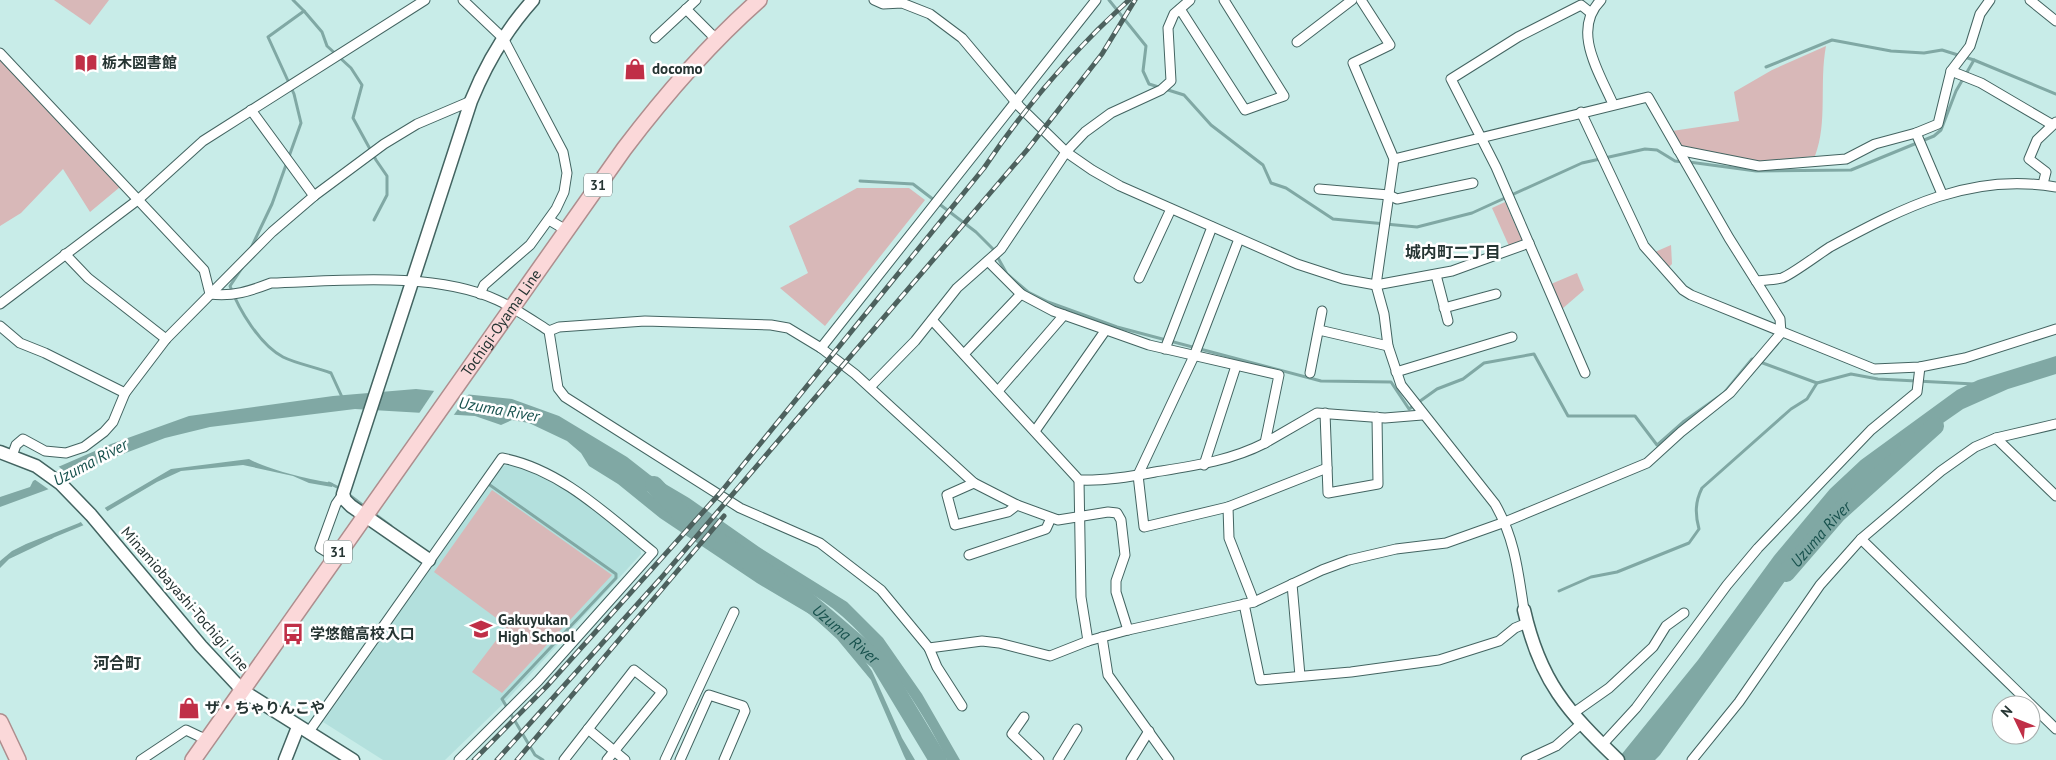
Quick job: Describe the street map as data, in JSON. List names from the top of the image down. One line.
{"streets":{"main road":["31","Tochigi-Oyama Line"],"street":["Minamiobayashi-Tochigi Line"]},"crossings":[["Tochigi-Oyama Line","Minamiobayashi-Tochigi Line"]],"districts":["城内町二丁目","河合町"],"water":["Uzuma River"],"places":{"library":["栃木図書館"],"shop":["docomo","ザ・ちゃりんこや"],"school or university":["Gakuyukan High School"],"bus stop":["学悠館高校入口"]},"north":"top left"}
